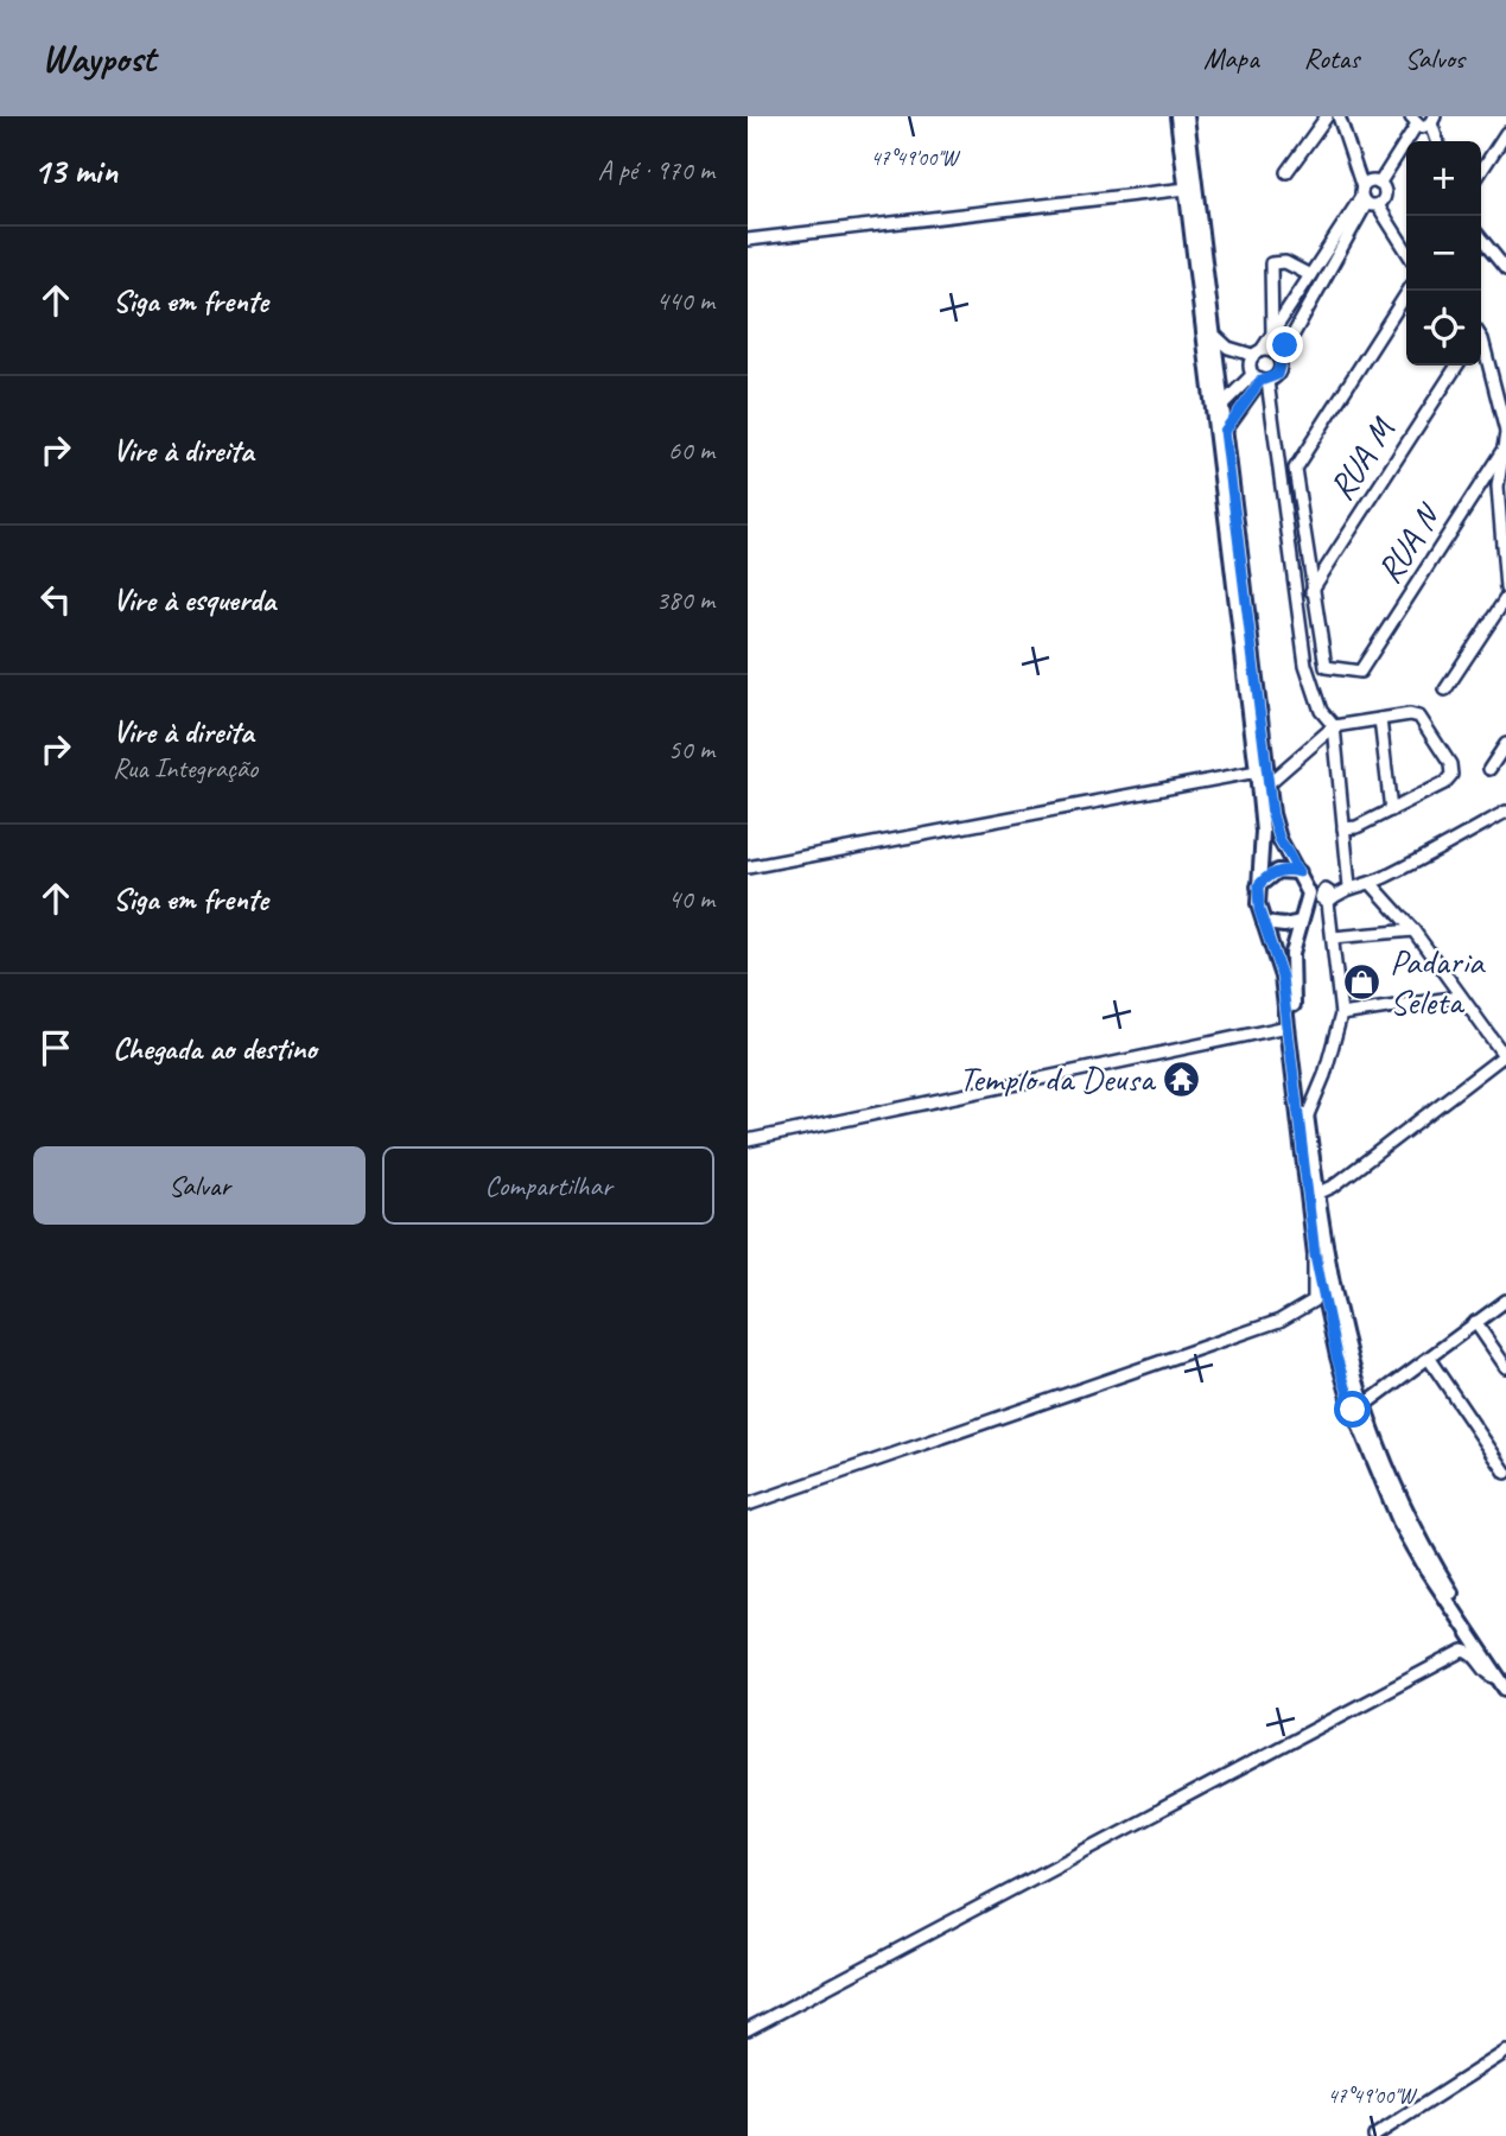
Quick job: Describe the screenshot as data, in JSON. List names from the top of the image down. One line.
{"streets":{"street":["RUA M","RUA N"]},"crossings":[["RUA M","RUA N"]],"places":{"shop":["Padaria Seleta"],"temple":["Templo da Deusa"]},"page":{"header":"Waypost","nav":["Mapa","Rotas","Salvos"],"heading":["13 min","A pé · 970 m"],"map_buttons":["+","−"],"list":[["Siga em frente","440 m"],["Vire à direita","60 m"],["Vire à esquerda","380 m"],["Vire à direita","Rua Integração","50 m"],["Siga em frente","40 m"],"Chegada ao destino"],"buttons":["Salvar","Compartilhar"]},"coordinates":["47°49'00\"W"]}
